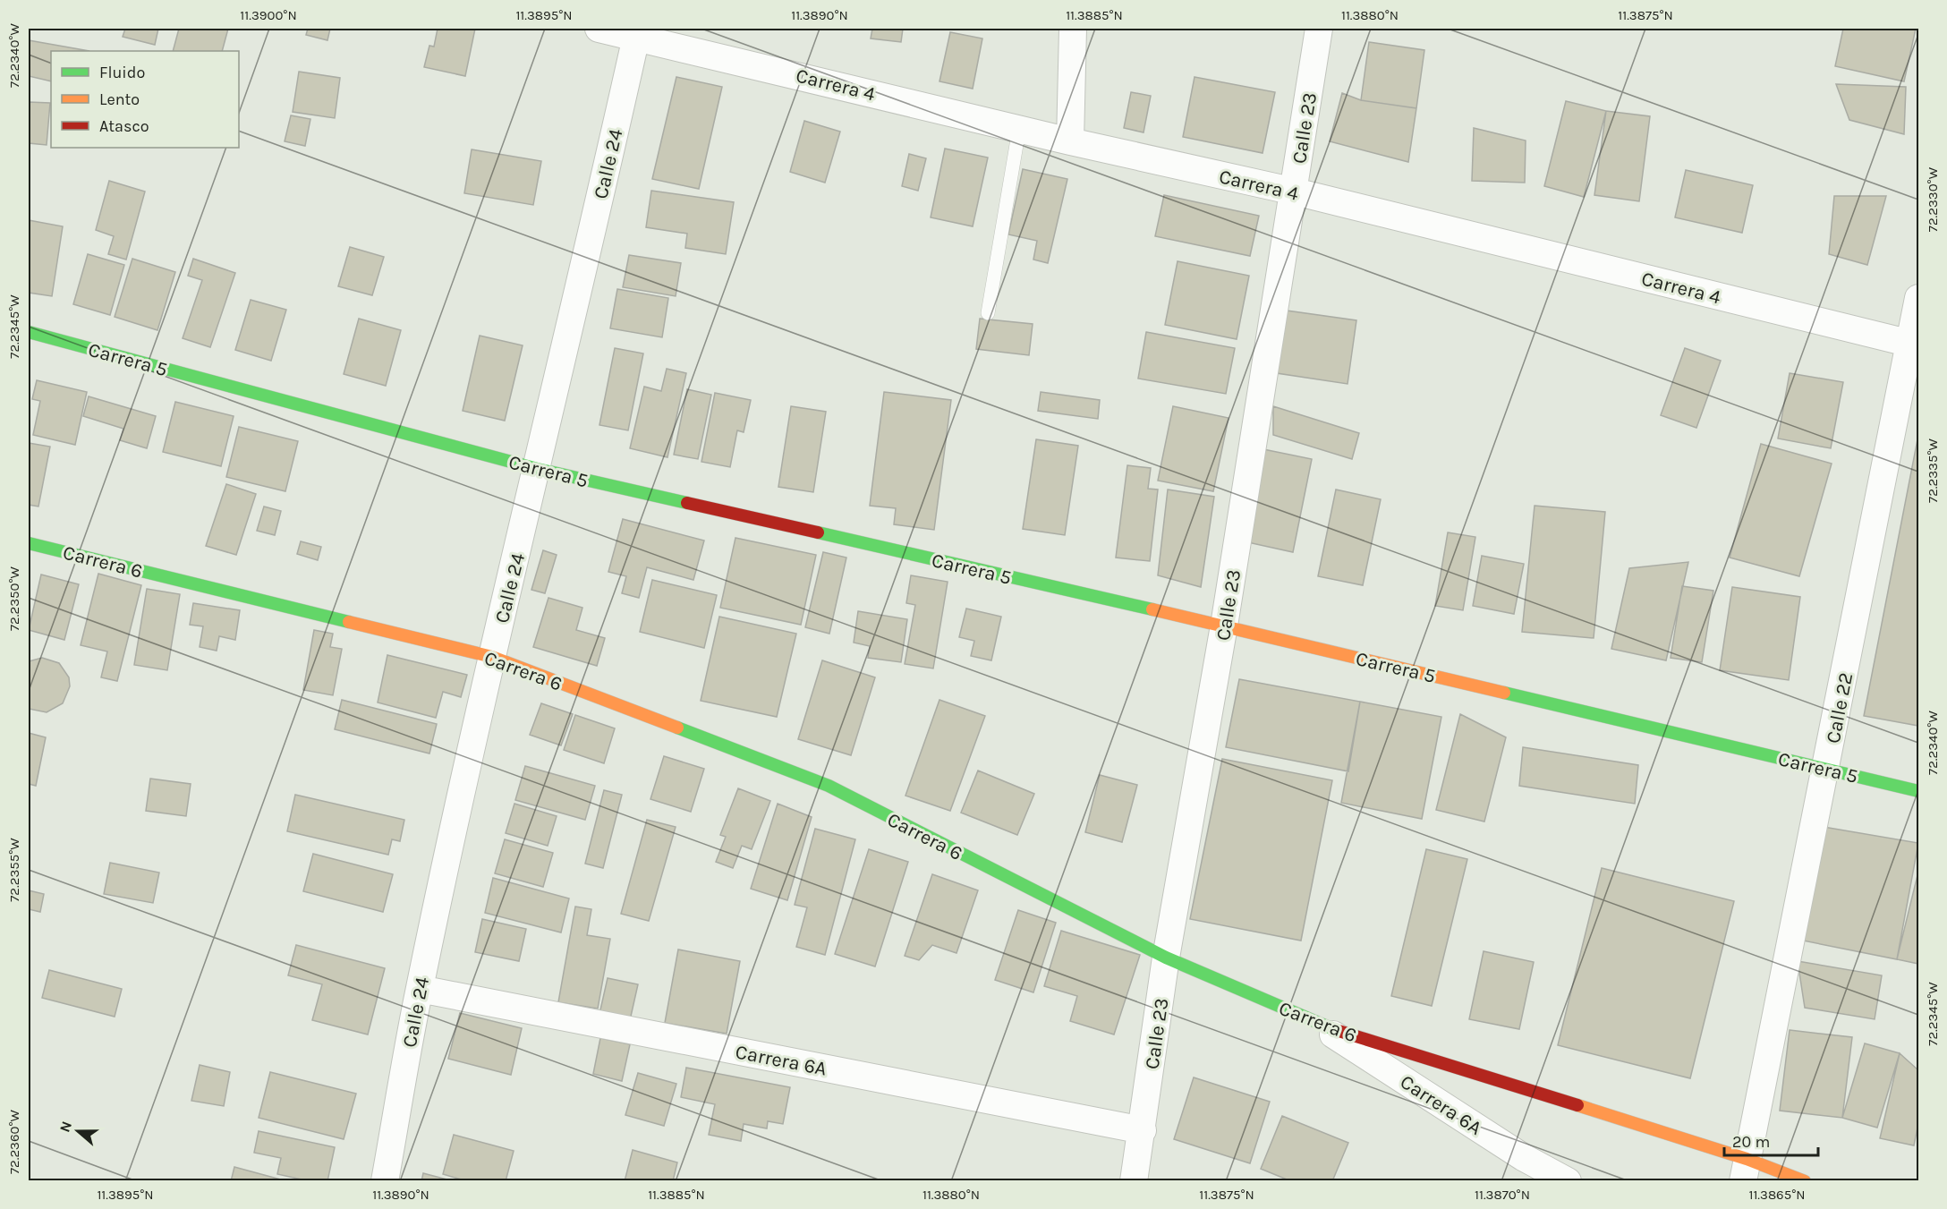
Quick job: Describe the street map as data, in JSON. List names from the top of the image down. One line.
{"streets":{"street":["Carrera 4","Calle 23","Calle 24","Carrera 5","Carrera 6","Calle 22","Carrera 6A"]},"crossings":[["Carrera 4","Calle 23"],["Carrera 4","Calle 24"],["Carrera 4","Calle 22"],["Calle 23","Carrera 5"],["Calle 23","Carrera 6"],["Calle 23","Carrera 6A"],["Calle 24","Carrera 5"],["Calle 24","Carrera 6"],["Calle 24","Carrera 6A"],["Carrera 5","Calle 22"],["Carrera 6","Calle 22"],["Carrera 6","Carrera 6A"]],"legend":["Fluido","Lento","Atasco"],"scale_bar":"20 m","north":"left","coordinates":["11.3900°N","11.3895°N","11.3890°N","11.3885°N","11.3880°N","11.3875°N","72.2340°W","72.2330°W","72.2345°W","72.2335°W","72.2350°W","72.2355°W","72.2360°W","11.3870°N","11.3865°N"]}
